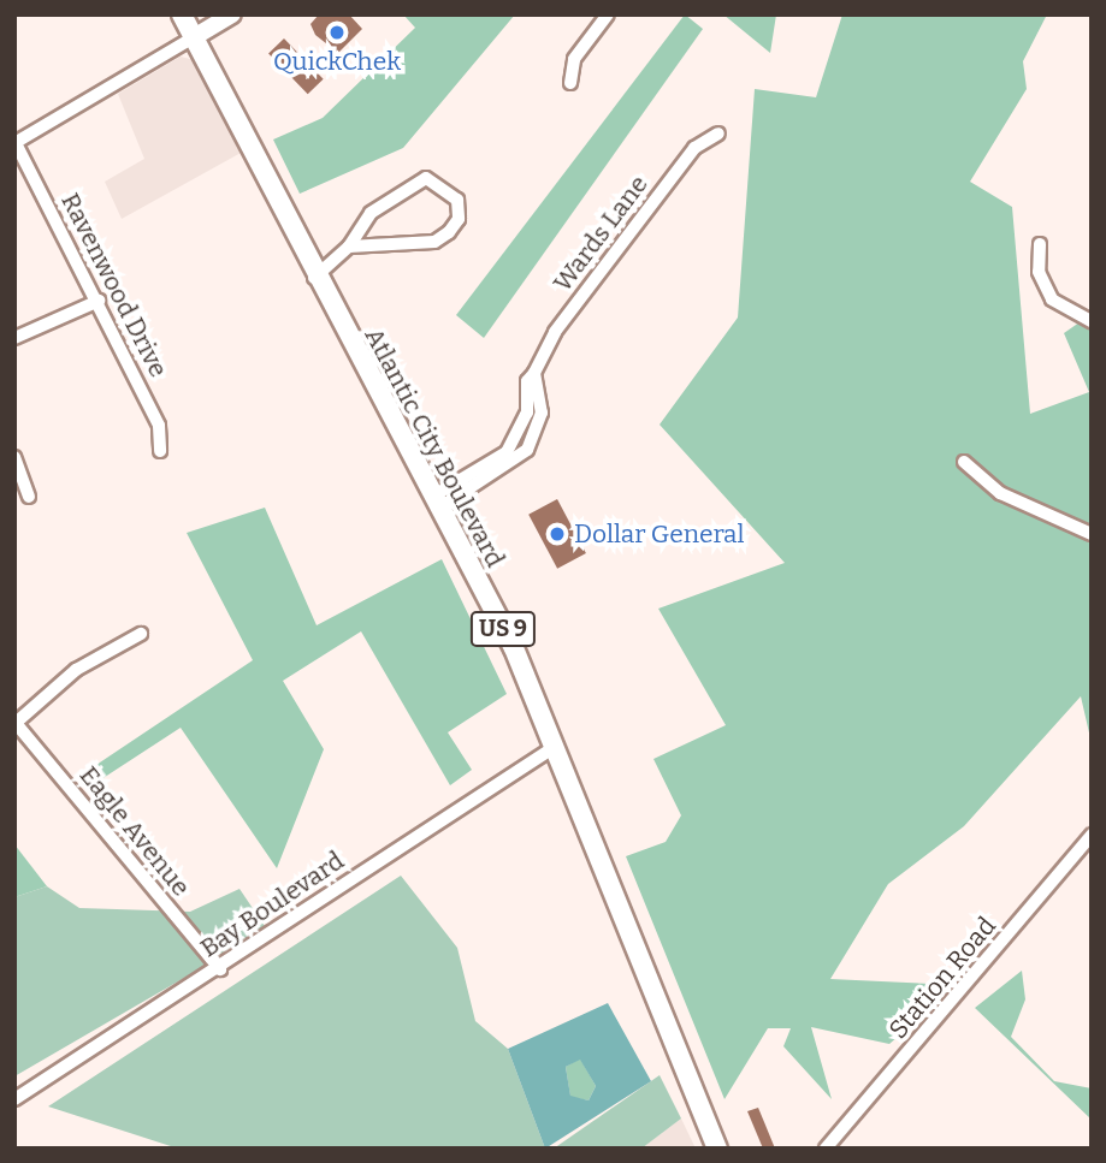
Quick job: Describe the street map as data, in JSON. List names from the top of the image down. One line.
{"streets":{"highway":["Atlantic City Boulevard","US 9"],"street":["Wards Lane","Ravenwood Drive","Eagle Avenue","Bay Boulevard","Station Road"]},"crossings":[["Wards Lane","Atlantic City Boulevard"],["Atlantic City Boulevard","Bay Boulevard"],["Eagle Avenue","Bay Boulevard"]],"places":["QuickChek","Dollar General"]}
